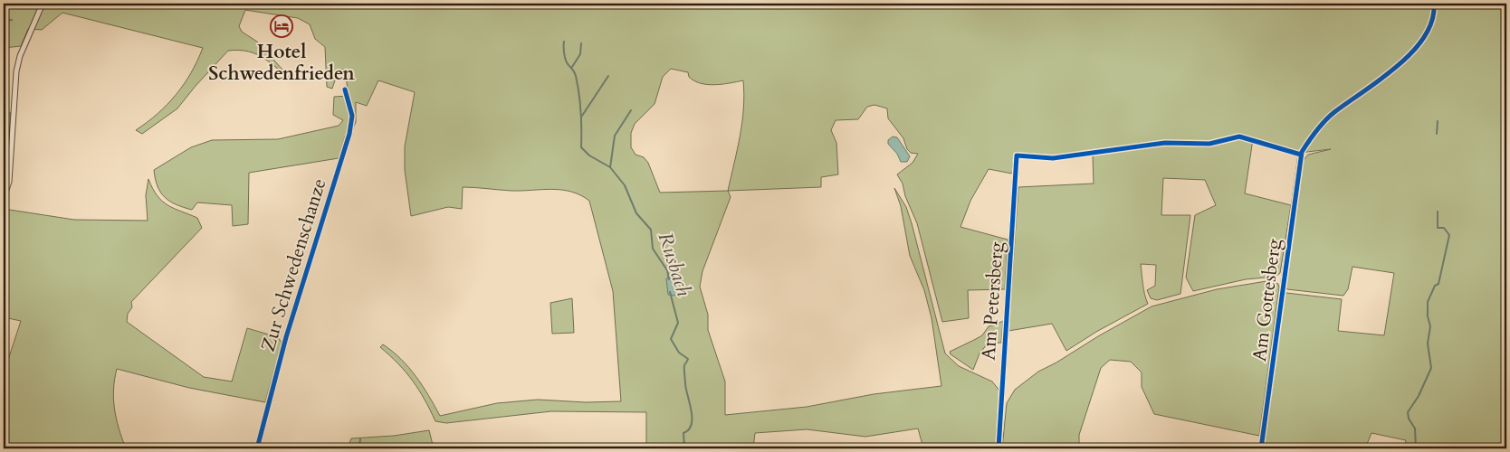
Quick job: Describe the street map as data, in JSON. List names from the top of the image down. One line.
{"streets":{"street":["Zur Schwedenschanze","Am Gottesberg","Am Petersberg"]},"water":["Rusbach"],"places":{"hotel":["Hotel Schwedenfrieden"]}}
